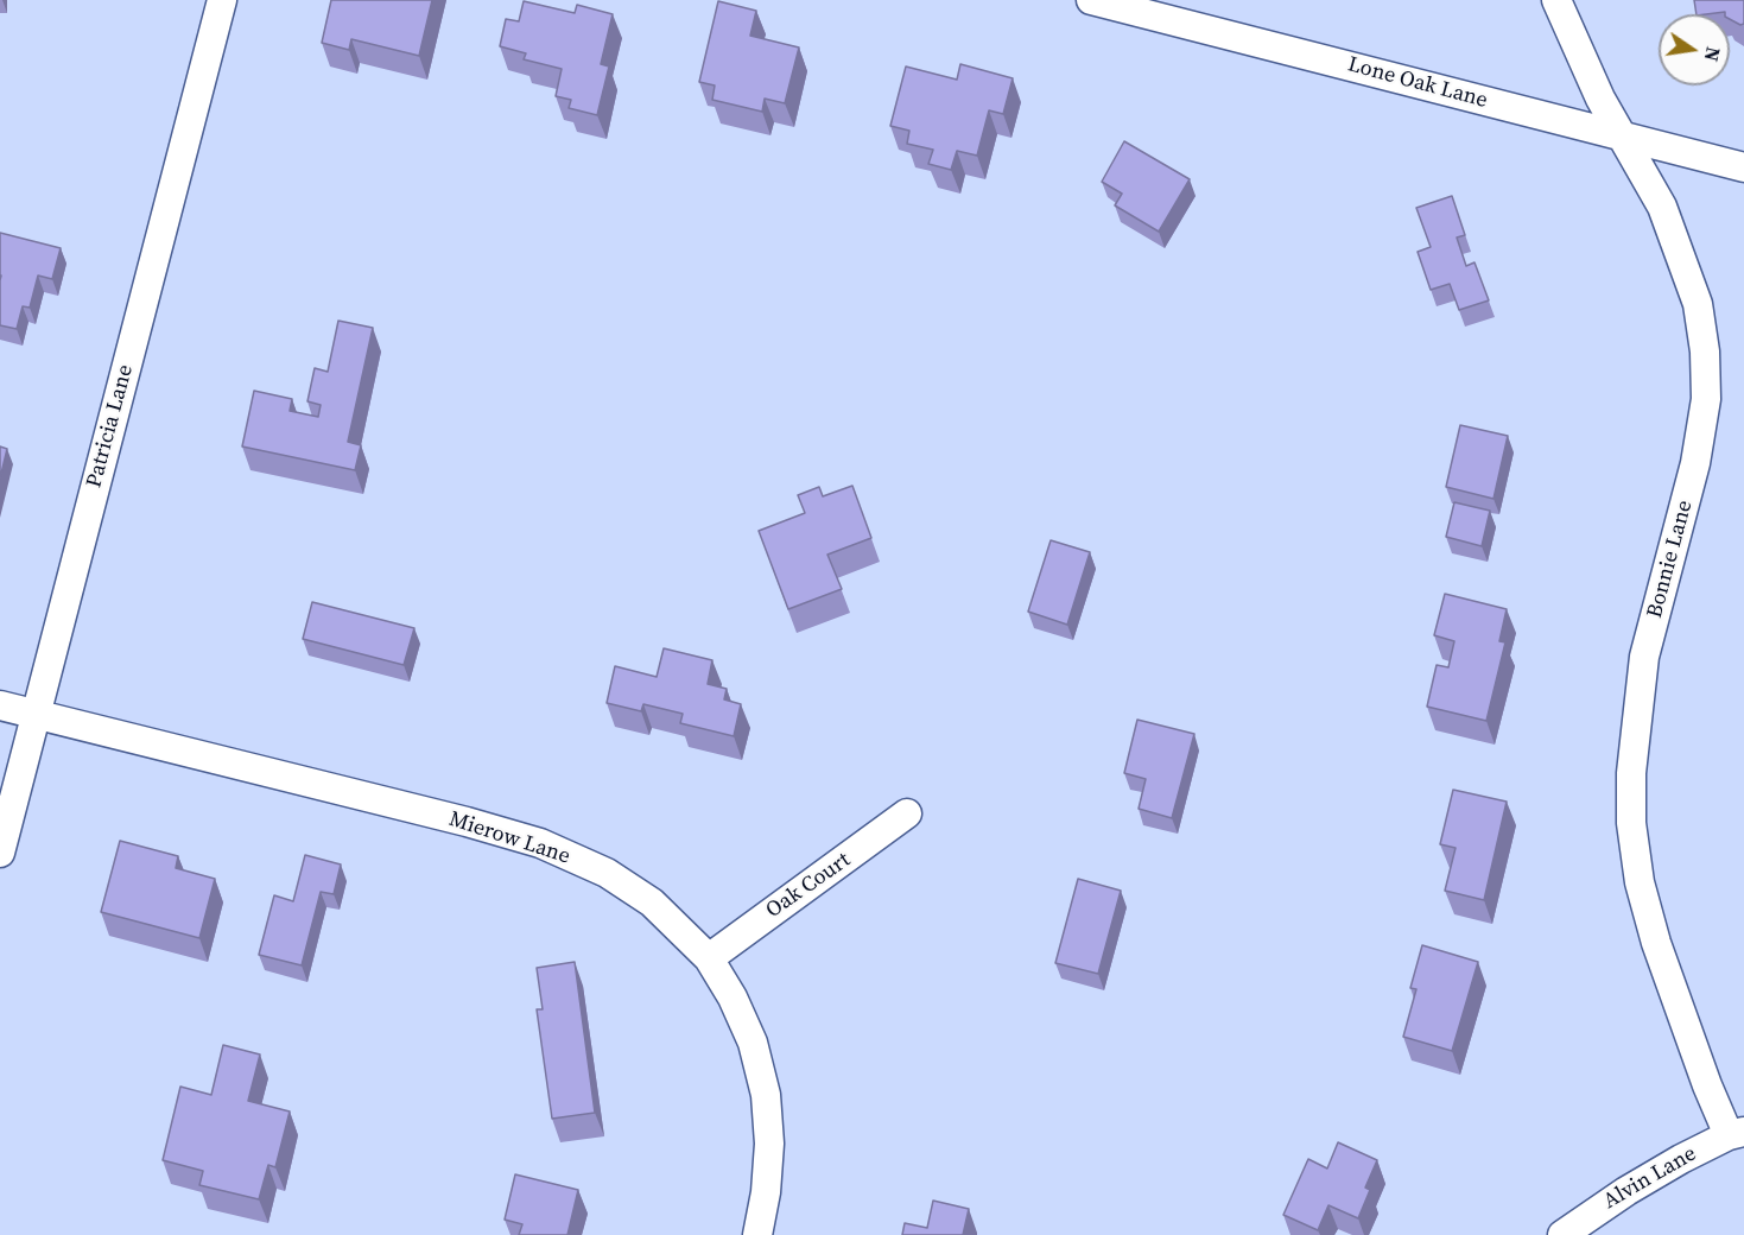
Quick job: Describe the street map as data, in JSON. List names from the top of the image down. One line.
{"streets":{"street":["Lone Oak Lane","Patricia Lane","Bonnie Lane","Mierow Lane","Oak Court","Alvin Lane"]},"crossings":[["Lone Oak Lane","Bonnie Lane"],["Patricia Lane","Mierow Lane"],["Bonnie Lane","Alvin Lane"],["Mierow Lane","Oak Court"]],"north":"right"}
